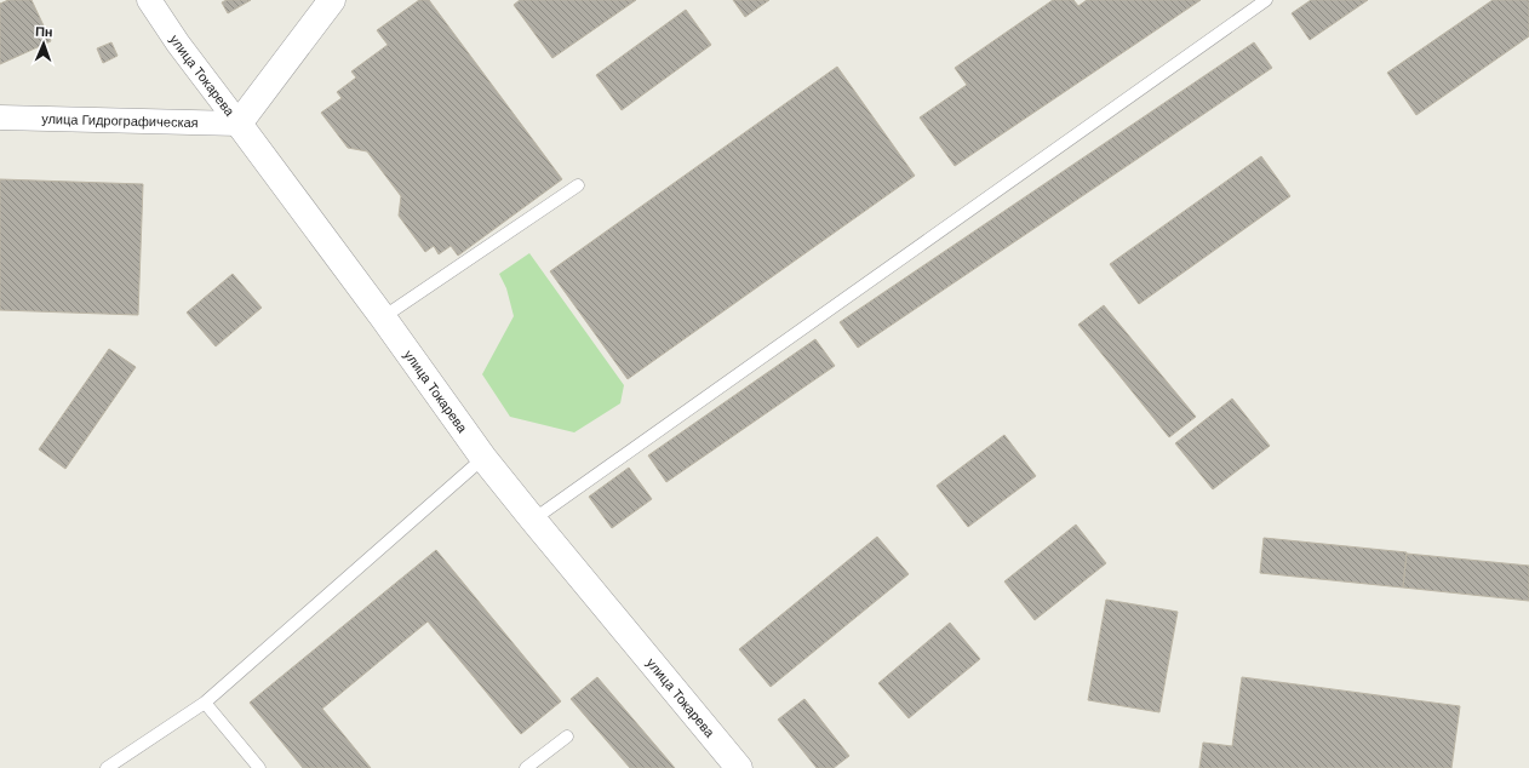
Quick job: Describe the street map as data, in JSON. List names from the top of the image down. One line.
{"streets":{"street":["улица Токарева","улица Гидрографическая"]},"crossings":[["улица Токарева","улица Гидрографическая"]],"north":"top"}
